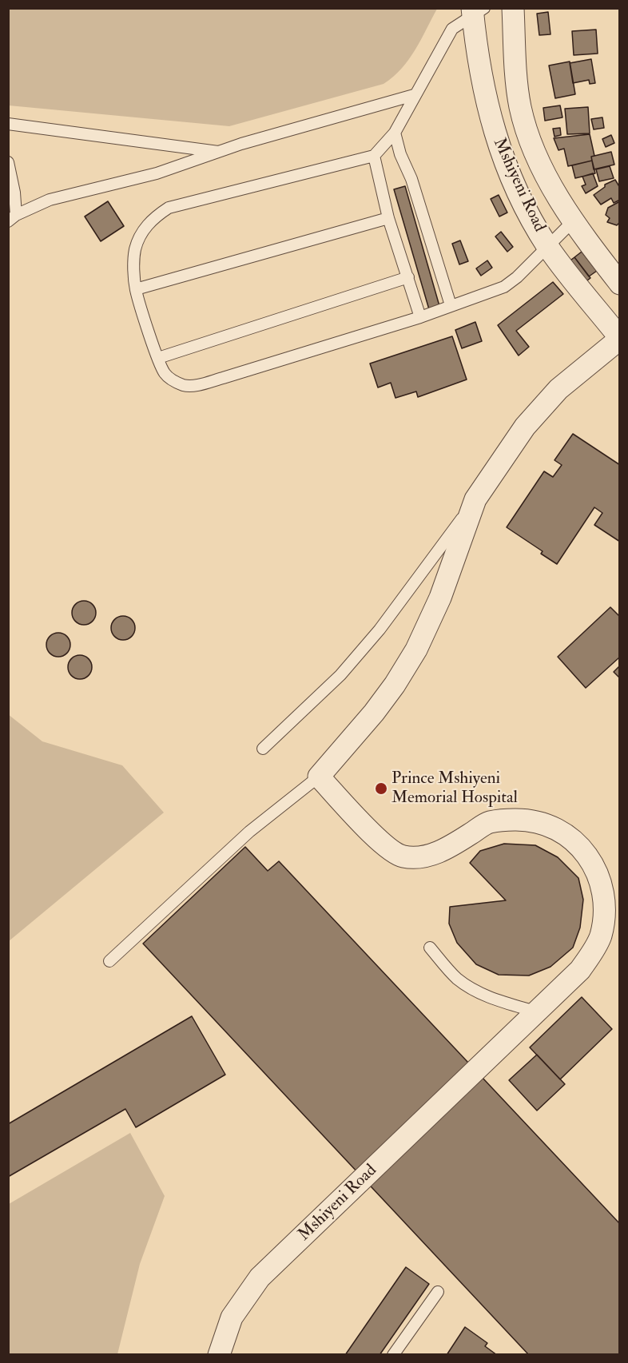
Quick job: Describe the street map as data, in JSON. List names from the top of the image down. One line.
{"streets":{"street":["Mshiyeni Road"]},"places":["Prince Mshiyeni Memorial Hospital"]}
